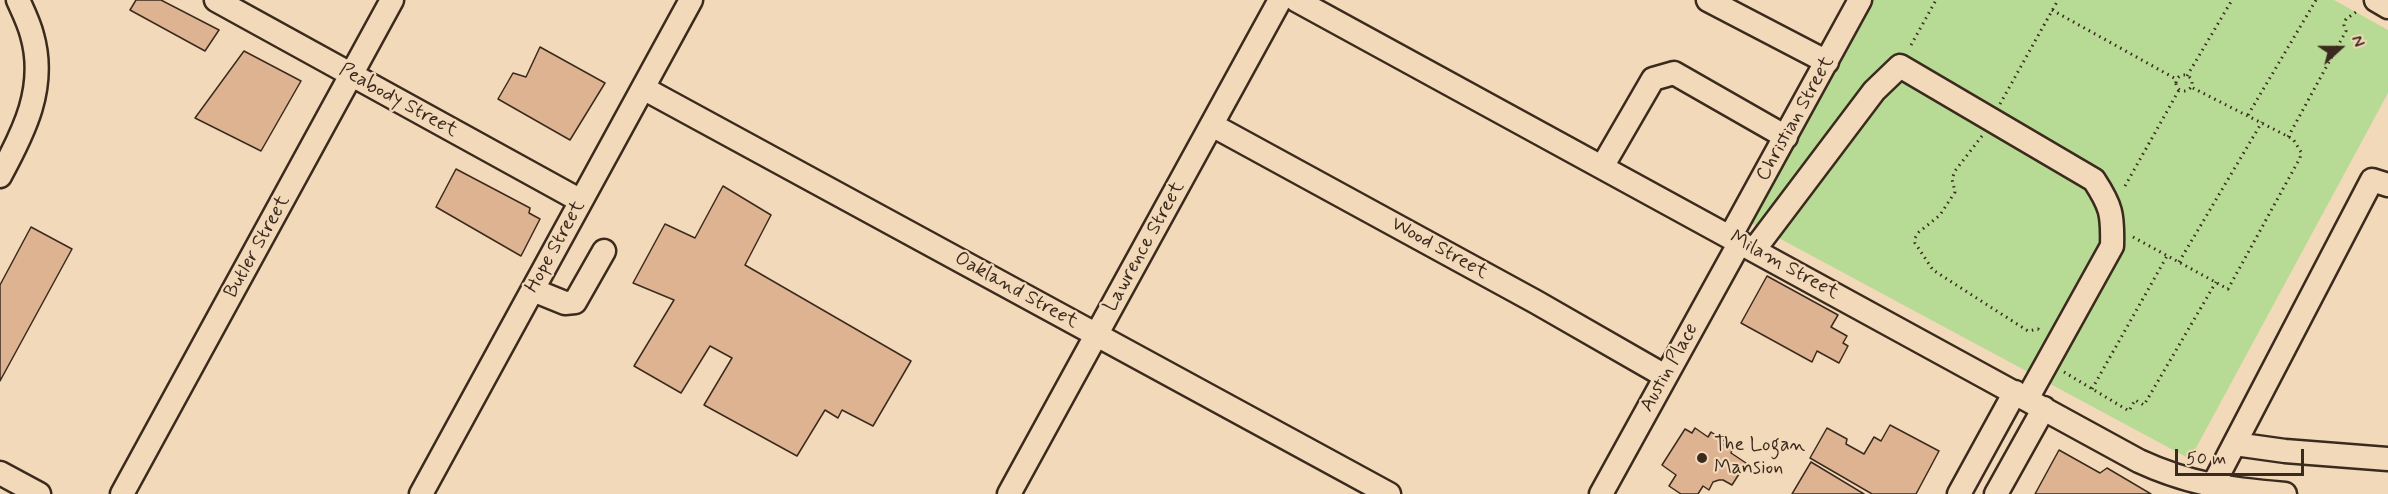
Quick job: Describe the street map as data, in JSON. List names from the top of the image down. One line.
{"streets":{"street":["Peabody Street","Christian Street","Butler Street","Hope Street","Lawrence Street","Wood Street","Milam Street","Oakland Street","Austin Place"]},"crossings":[["Peabody Street","Butler Street"],["Peabody Street","Hope Street"],["Christian Street","Milam Street"],["Christian Street","Austin Place"],["Hope Street","Oakland Street"],["Lawrence Street","Wood Street"],["Lawrence Street","Oakland Street"],["Wood Street","Austin Place"],["Milam Street","Austin Place"]],"places":["The Logan Mansion"],"scale_bar":"50 m","north":"right"}
